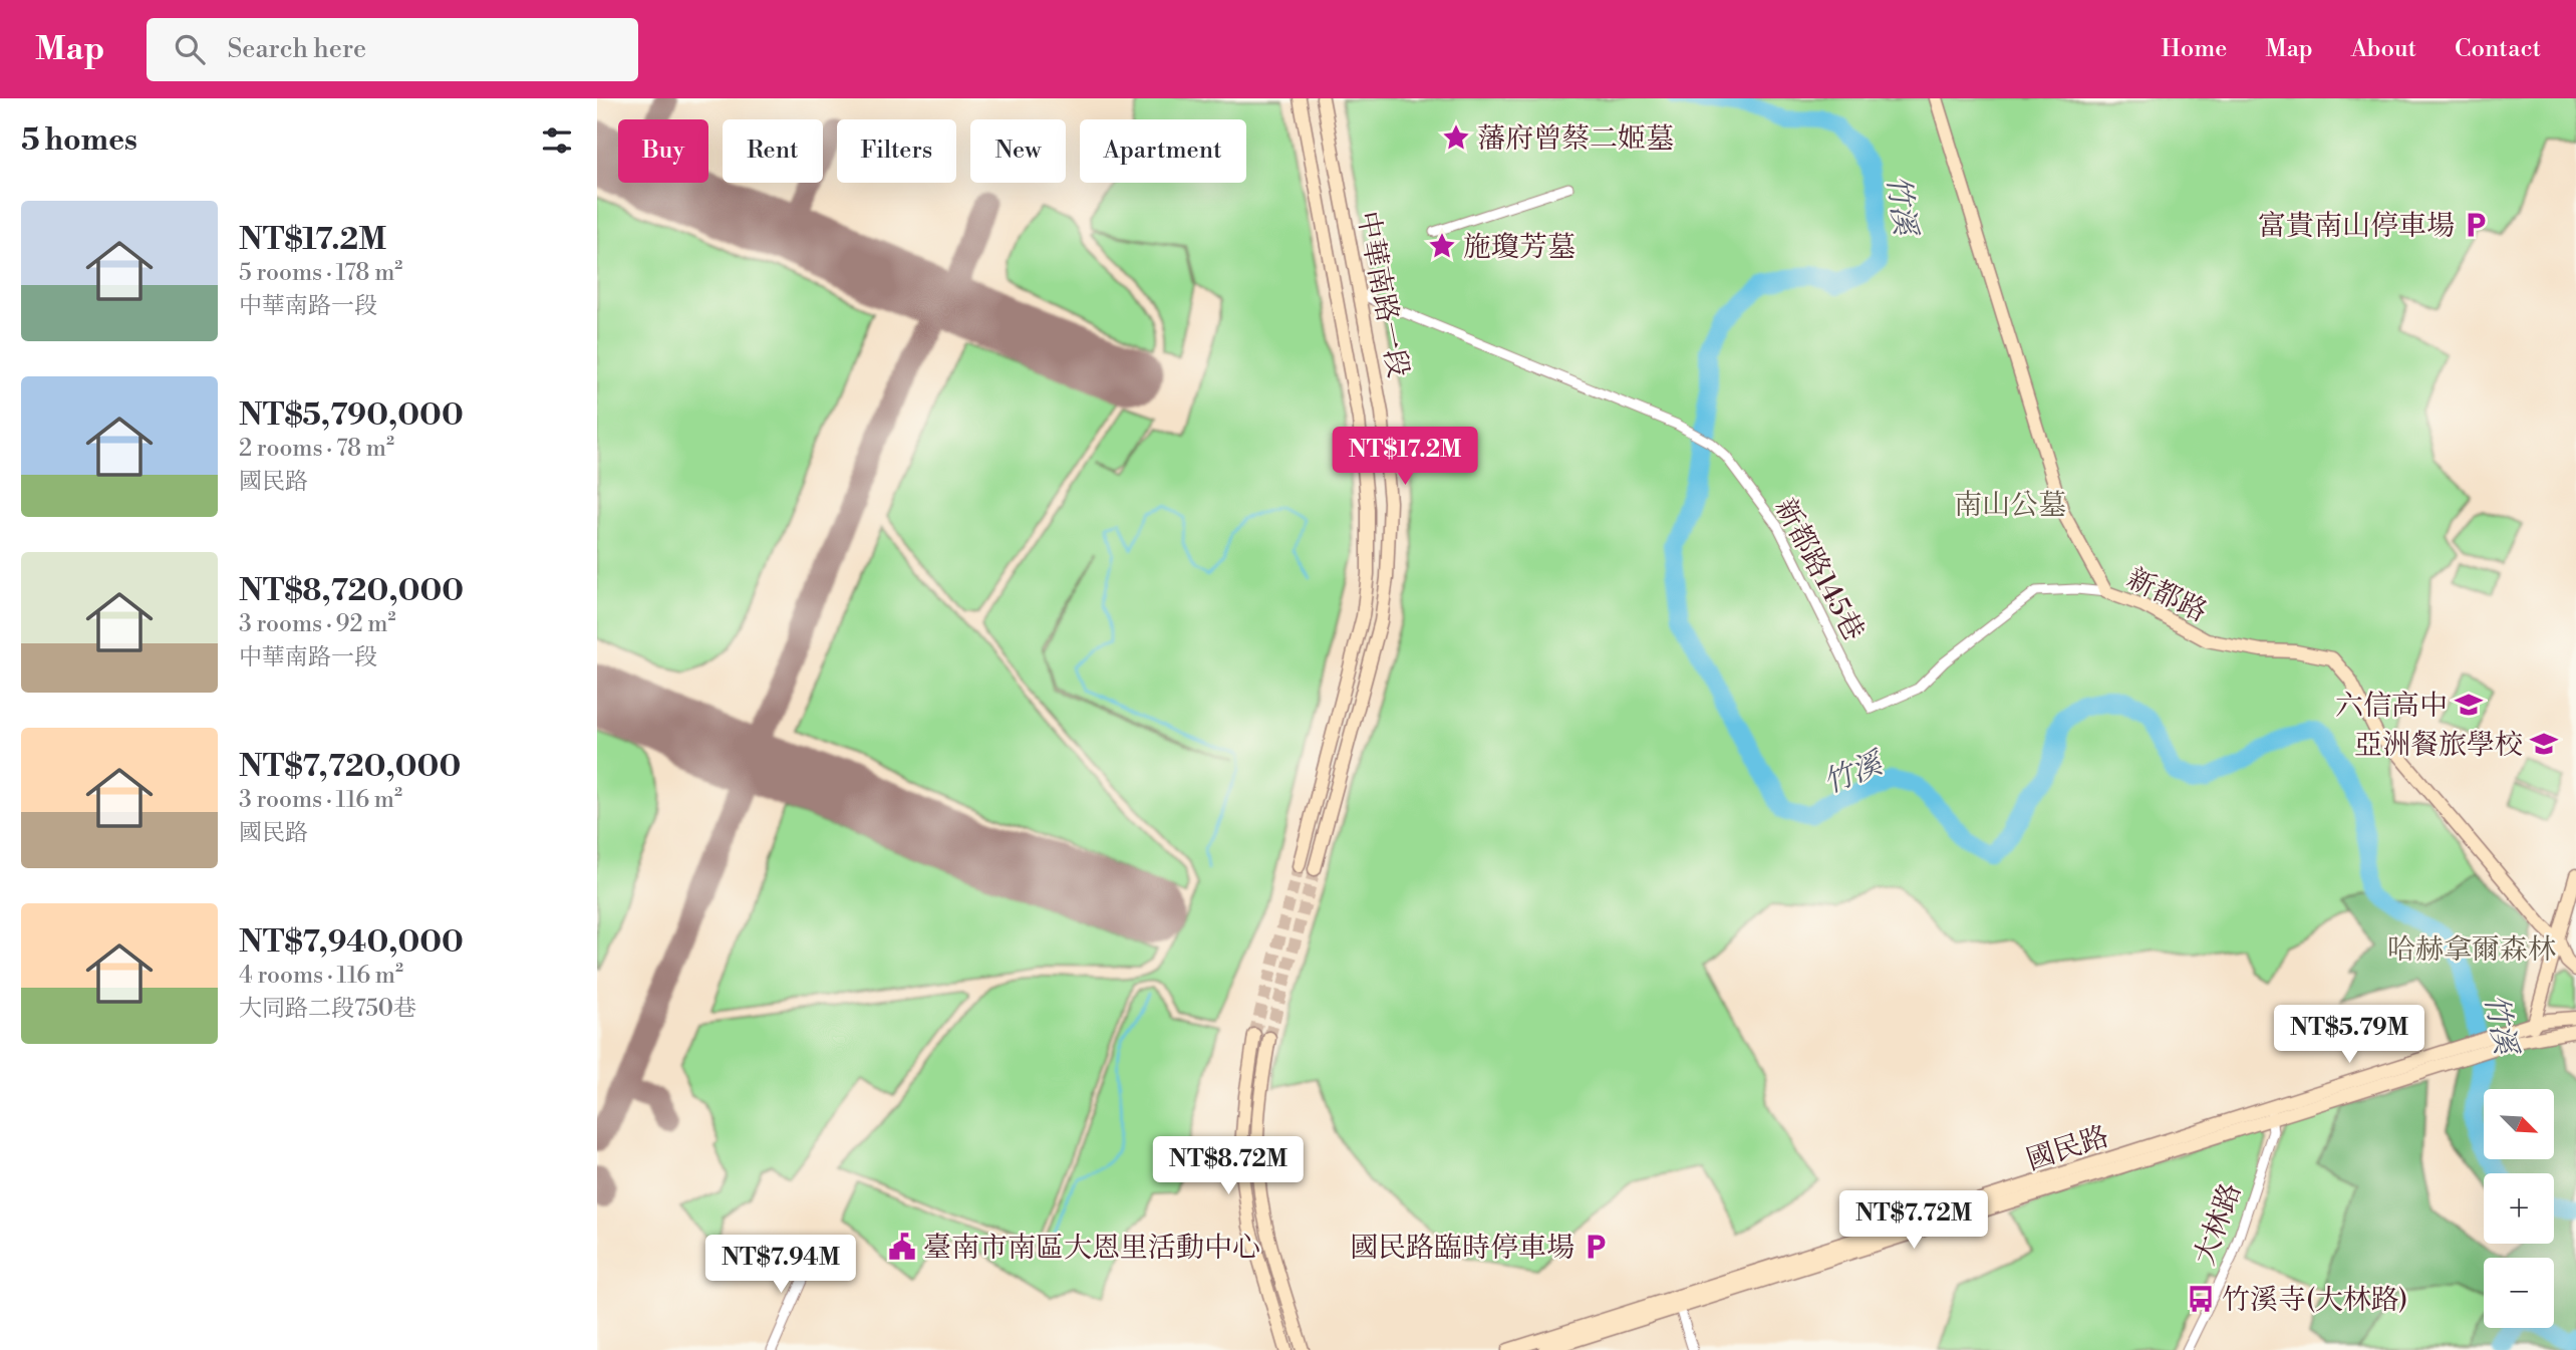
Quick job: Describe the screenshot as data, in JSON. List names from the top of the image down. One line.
{"streets":{"street":["中華南路一段","新都路145巷","新都路","國民路","大林路"]},"crossings":[["中華南路一段","新都路145巷"],["新都路145巷","新都路"],["國民路","大林路"]],"water":["竹溪"],"parks":["南山公墓","哈赫拿爾森林"],"places":{"place":["藩府曾蔡二姬墓","施瓊芳墓"],"parking":["富貴南山停車場","國民路臨時停車場"],"school or university":["六信高中","亞洲餐旅學校"],"public building":["臺南市南區大恩里活動中心"],"bus stop":["竹溪寺(大林路)"]},"north":"bottom right","page":{"header":"Map","search":"Search here","nav":["Home","Map","About","Contact"],"heading":"5 homes","chip":["Buy","Rent","Filters","New","Apartment"],"list":[{"name":"NT$17.2M","note":"5 rooms · 178 m² · 中華南路一段"},{"name":"NT$5,790,000","note":"2 rooms · 78 m² · 國民路"},{"name":"NT$8,720,000","note":"3 rooms · 92 m² · 中華南路一段"},{"name":"NT$7,720,000","note":"3 rooms · 116 m² · 國民路"},{"name":"NT$7,940,000","note":"4 rooms · 116 m² · 大同路二段750巷"}],"price":["NT$17.2M","NT$5.79M","NT$8.72M","NT$7.72M","NT$7.94M"],"map_buttons":["+","−"]}}
